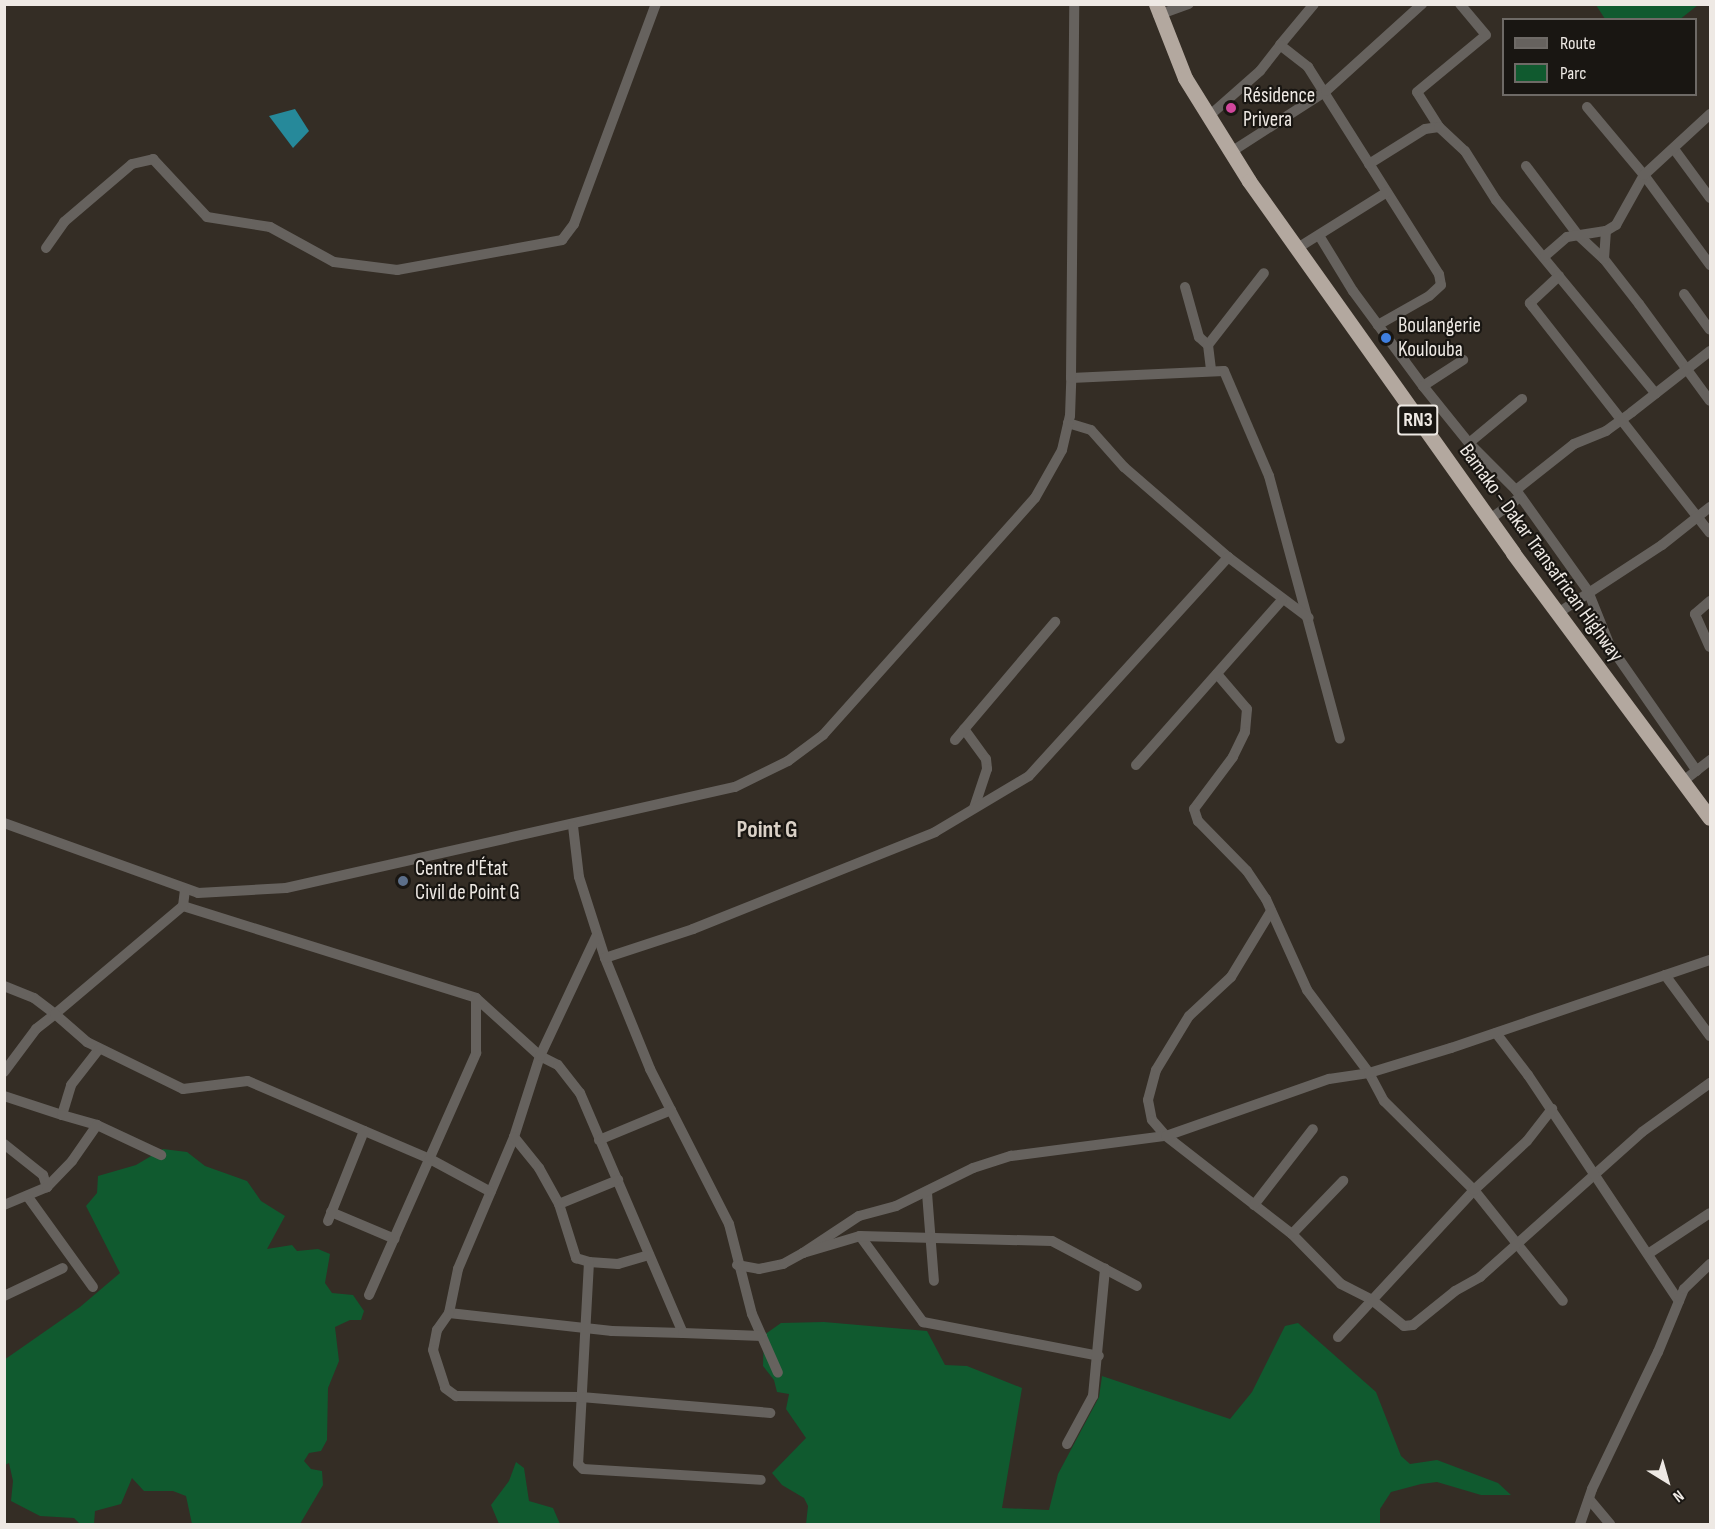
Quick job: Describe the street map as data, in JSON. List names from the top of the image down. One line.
{"streets":{"highway":["RN3","Bamako - Dakar Transafrican Highway"]},"districts":["Point G"],"places":["Résidence Privera","Boulangerie Koulouba","Centre d'État Civil de Point G"],"legend":["Route","Parc"],"north":"bottom right"}
